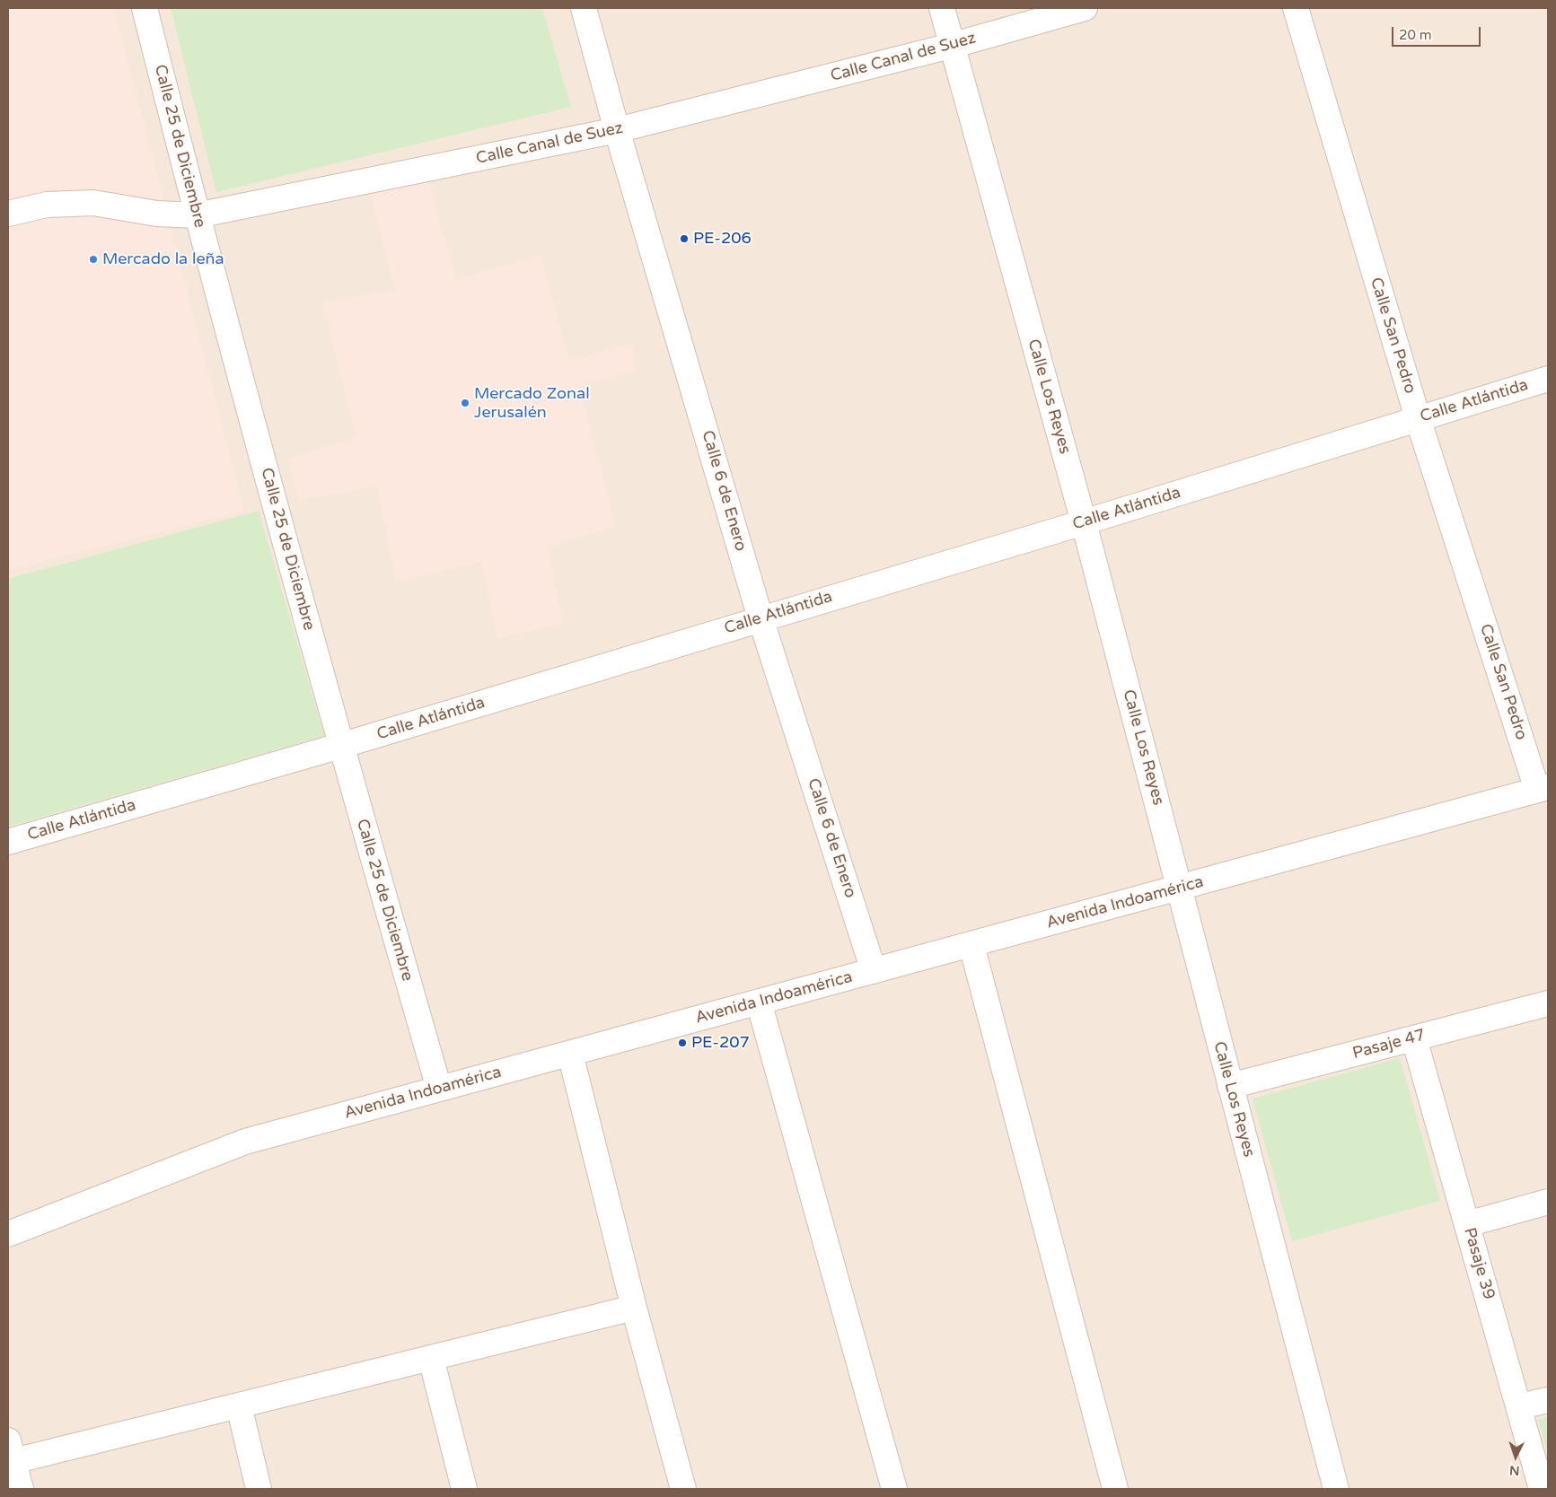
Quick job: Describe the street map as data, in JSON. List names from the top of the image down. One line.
{"streets":{"street":["Calle Canal de Suez","Calle 25 de Diciembre","Calle San Pedro","Calle Los Reyes","Calle Atlántida","Calle 6 de Enero","Avenida Indoamérica","Pasaje 47","Pasaje 39"]},"crossings":[["Calle Canal de Suez","Calle 25 de Diciembre"],["Calle Canal de Suez","Calle Los Reyes"],["Calle Canal de Suez","Calle 6 de Enero"],["Calle 25 de Diciembre","Calle Atlántida"],["Calle 25 de Diciembre","Avenida Indoamérica"],["Calle San Pedro","Calle Atlántida"],["Calle San Pedro","Avenida Indoamérica"],["Calle Los Reyes","Calle Atlántida"],["Calle Los Reyes","Avenida Indoamérica"],["Calle Los Reyes","Pasaje 47"],["Calle Atlántida","Calle 6 de Enero"],["Calle 6 de Enero","Avenida Indoamérica"],["Pasaje 47","Pasaje 39"]],"places":["PE-206","Mercado la leña","Mercado Zonal Jerusalén","PE-207"],"scale_bar":"20 m","north":"bottom"}
